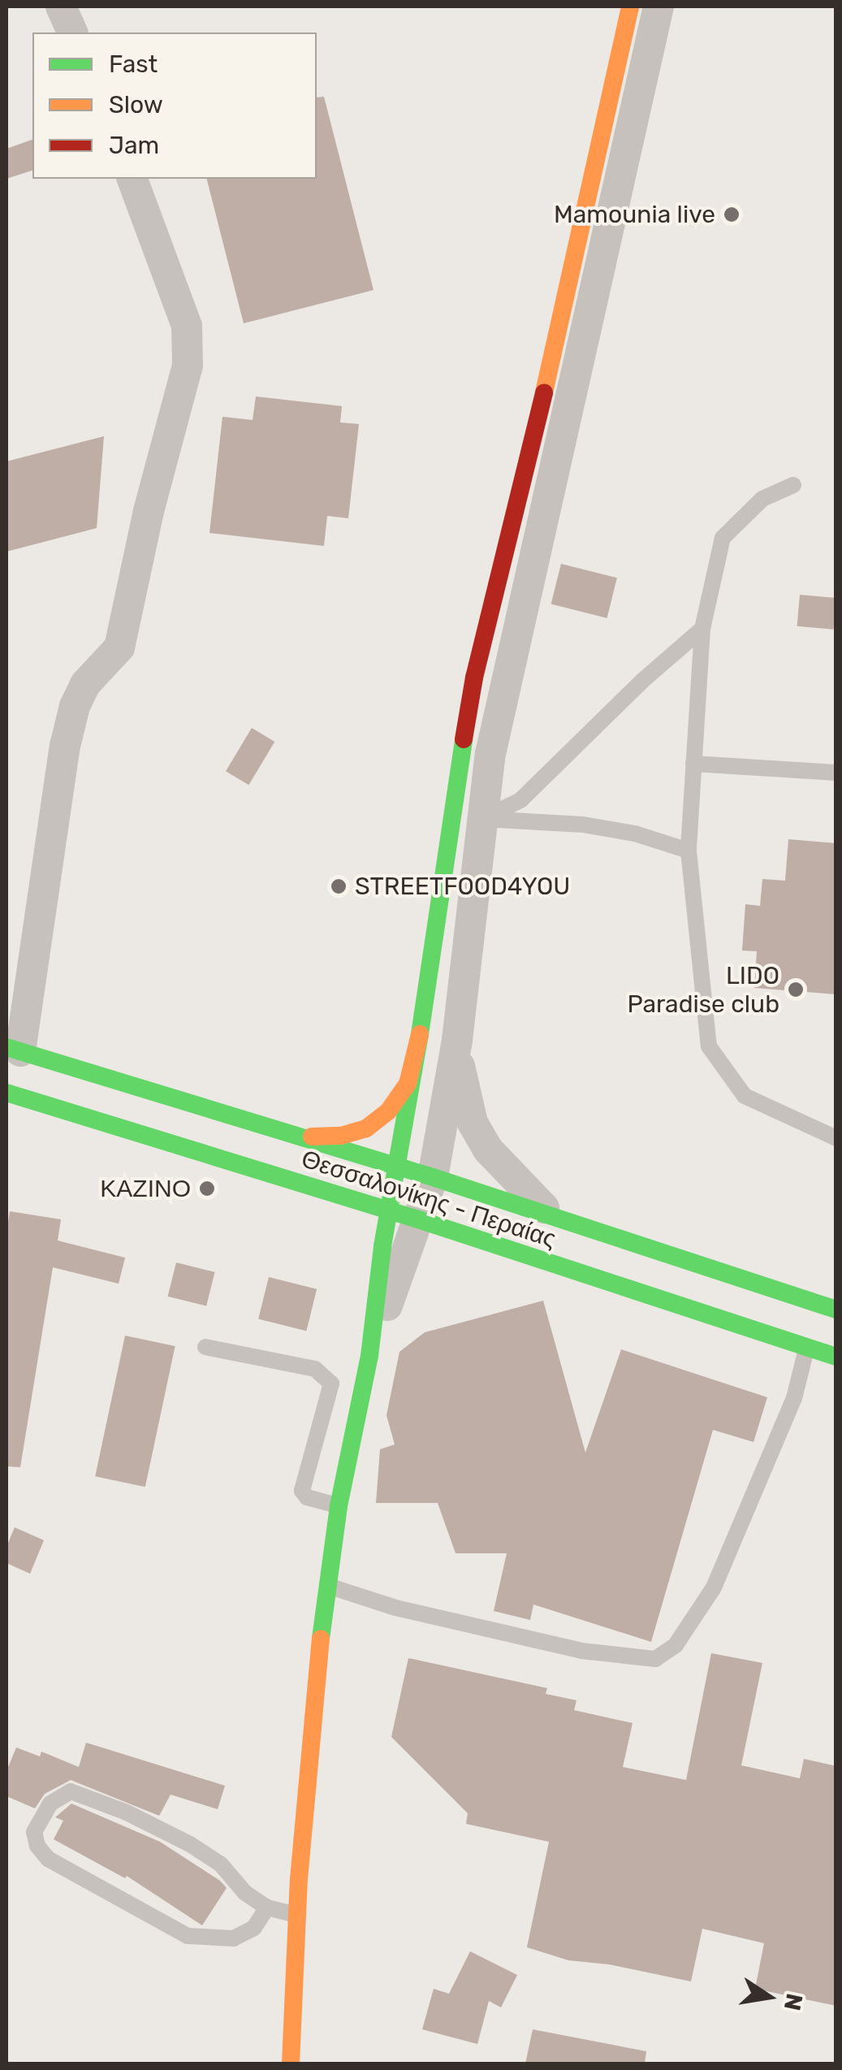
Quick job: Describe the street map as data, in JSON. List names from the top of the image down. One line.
{"streets":{"street":["Θεσσαλονίκης - Περαίας"]},"places":["Mamounia live","STREETFOOD4YOU","LIDO Paradise club","ΚΑΖΙΝΟ"],"legend":["Fast","Slow","Jam"],"north":"right"}
